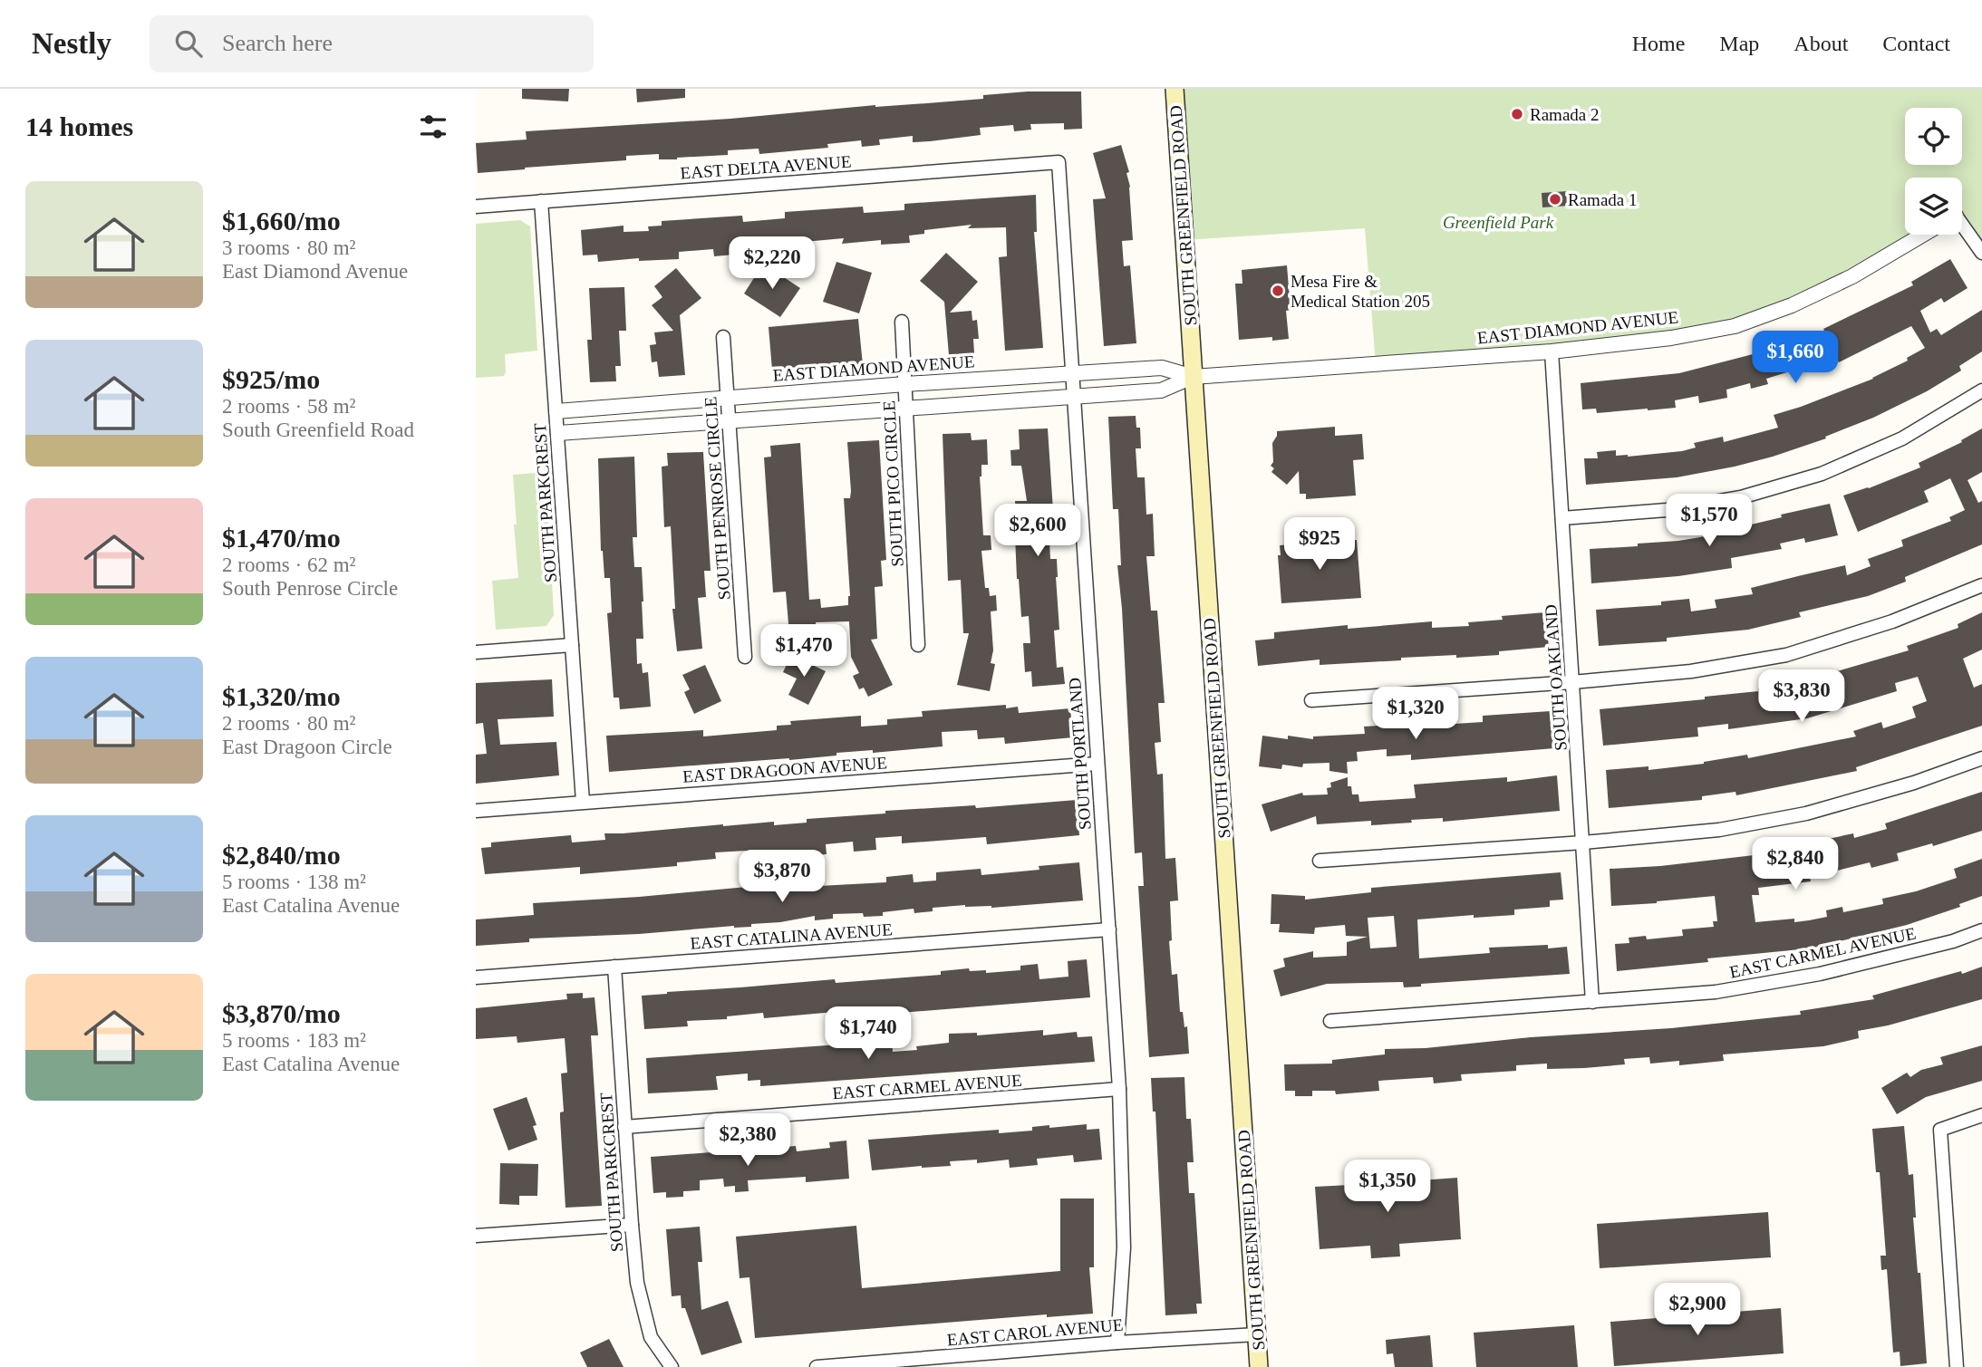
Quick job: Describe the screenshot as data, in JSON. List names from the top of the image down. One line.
{"streets":{"main road":["SOUTH GREENFIELD ROAD"],"street":["EAST DELTA AVENUE","EAST DIAMOND AVENUE","SOUTH PICO CIRCLE","SOUTH PENROSE CIRCLE","SOUTH PARKCREST","SOUTH OAKLAND","SOUTH PORTLAND","EAST DRAGOON AVENUE","EAST CATALINA AVENUE","EAST CARMEL AVENUE","EAST CAROL AVENUE"]},"crossings":[["EAST DELTA AVENUE","SOUTH PARKCREST"],["EAST DELTA AVENUE","SOUTH PORTLAND"],["SOUTH GREENFIELD ROAD","EAST DIAMOND AVENUE"],["SOUTH GREENFIELD ROAD","EAST CAROL AVENUE"],["EAST DIAMOND AVENUE","SOUTH PICO CIRCLE"],["EAST DIAMOND AVENUE","SOUTH PENROSE CIRCLE"],["EAST DIAMOND AVENUE","SOUTH PARKCREST"],["EAST DIAMOND AVENUE","SOUTH OAKLAND"],["EAST DIAMOND AVENUE","SOUTH PORTLAND"],["SOUTH PARKCREST","EAST DRAGOON AVENUE"],["SOUTH PARKCREST","EAST CATALINA AVENUE"],["SOUTH PARKCREST","EAST CARMEL AVENUE"],["SOUTH OAKLAND","EAST CARMEL AVENUE"],["SOUTH PORTLAND","EAST DRAGOON AVENUE"],["SOUTH PORTLAND","EAST CATALINA AVENUE"],["SOUTH PORTLAND","EAST CARMEL AVENUE"],["SOUTH PORTLAND","EAST CAROL AVENUE"]],"parks":["Greenfield Park"],"places":["Ramada 2","Ramada 1","Mesa Fire & Medical Station 205"],"page":{"header":"Nestly","search":"Search here","nav":["Home","Map","About","Contact"],"heading":"14 homes","list":[{"name":"$1,660/mo","note":"3 rooms · 80 m² · East Diamond Avenue"},{"name":"$925/mo","note":"2 rooms · 58 m² · South Greenfield Road"},{"name":"$1,470/mo","note":"2 rooms · 62 m² · South Penrose Circle"},{"name":"$1,320/mo","note":"2 rooms · 80 m² · East Dragoon Circle"},{"name":"$2,840/mo","note":"5 rooms · 138 m² · East Catalina Avenue"},{"name":"$3,870/mo","note":"5 rooms · 183 m² · East Catalina Avenue"}],"price":["$2,220","$1,660","$1,570","$2,600","$925","$1,470","$3,830","$1,320","$2,840","$3,870","$1,740","$2,380","$1,350","$2,900"]}}
